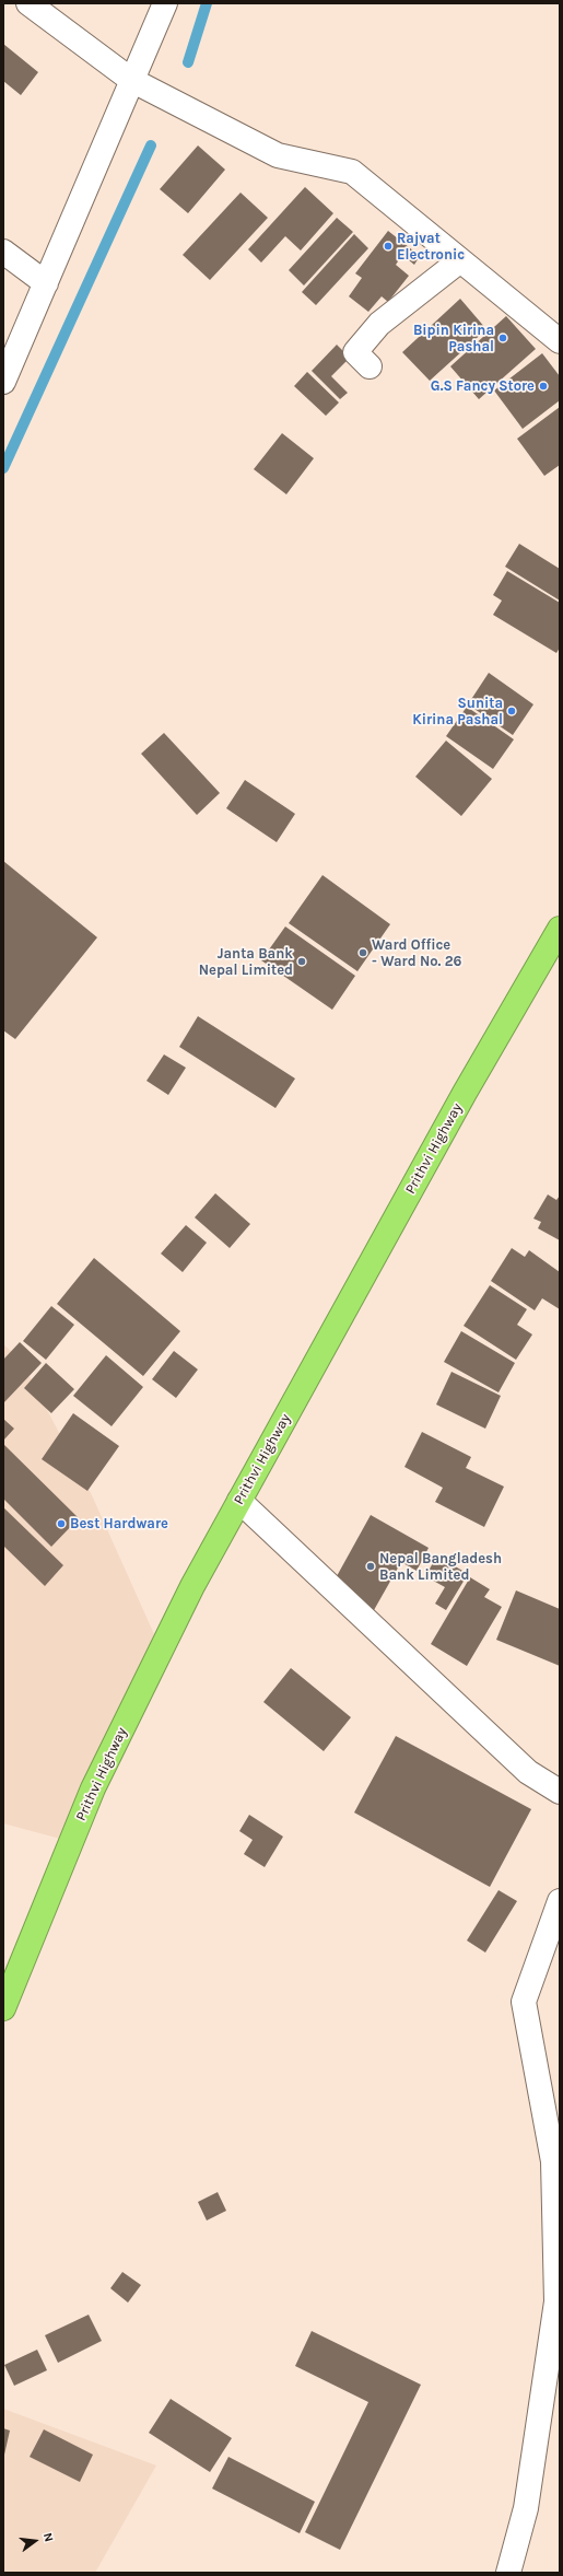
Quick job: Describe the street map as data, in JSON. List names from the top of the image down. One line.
{"streets":{"highway":["Prithvi Highway"]},"places":["Rajvat Electronic","Bipin Kirina Pashal","G.S Fancy Store","Sunita Kirina Pashal","Ward Office - Ward No. 26","Janta Bank Nepal Limited","Best Hardware","Nepal Bangladesh Bank Limited"],"north":"right"}
